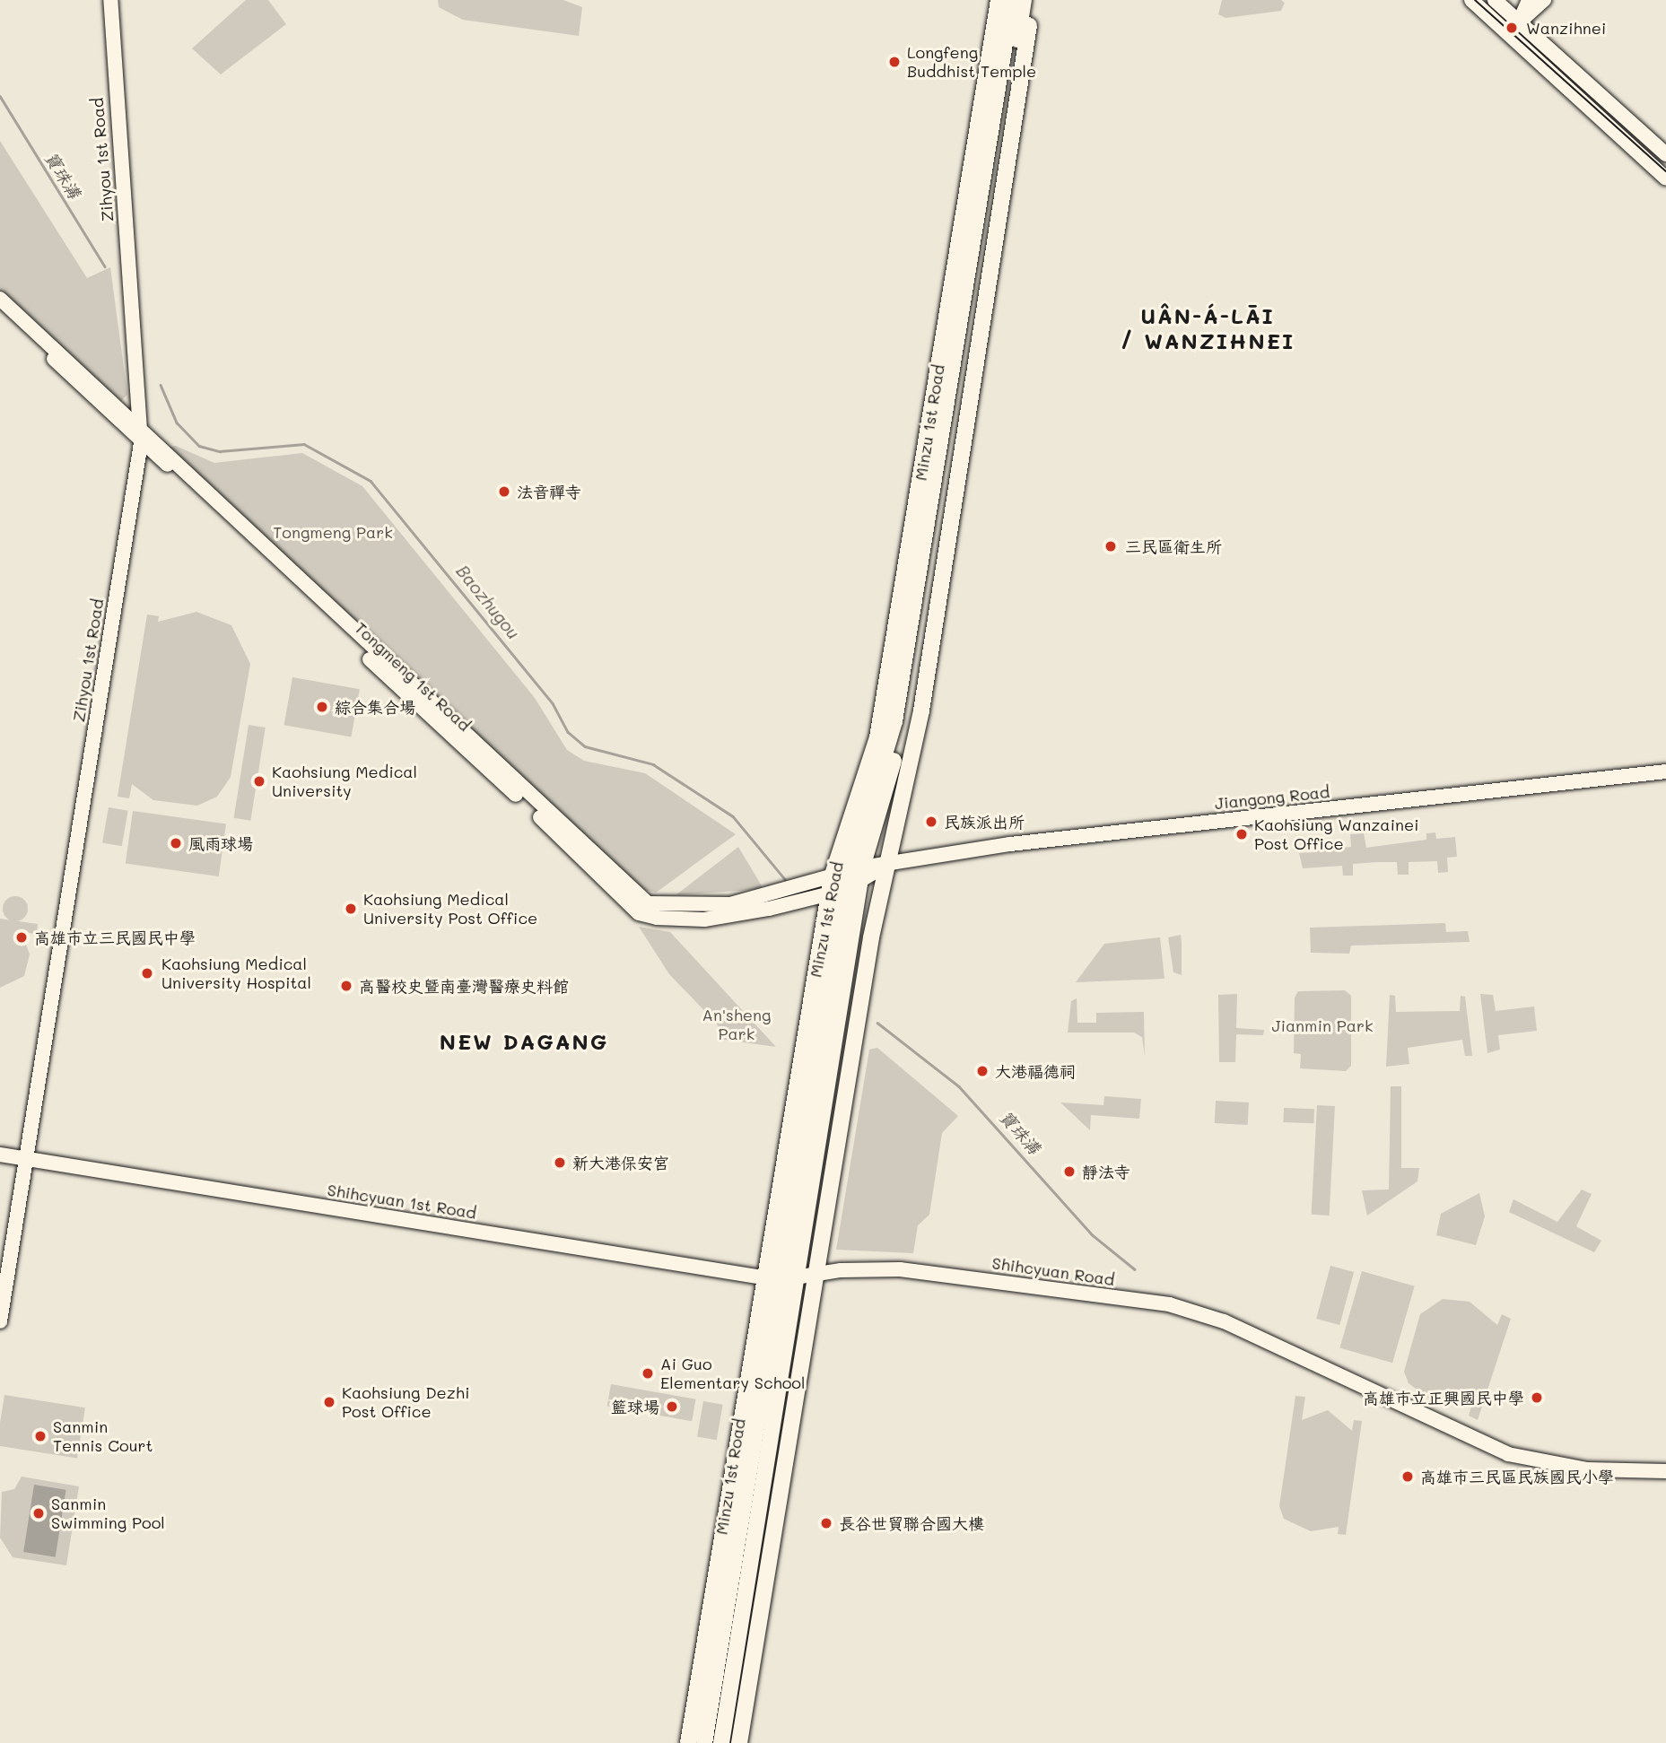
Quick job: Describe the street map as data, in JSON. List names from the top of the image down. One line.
{"streets":{"main road":["Minzu 1st Road"],"street":["Zihyou 1st Road","Tongmeng 1st Road","Jiangong Road","Shihcyuan 1st Road","Shihcyuan Road"]},"crossings":[["Zihyou 1st Road","Tongmeng 1st Road"],["Zihyou 1st Road","Shihcyuan 1st Road"],["Minzu 1st Road","Tongmeng 1st Road"],["Minzu 1st Road","Jiangong Road"],["Minzu 1st Road","Shihcyuan 1st Road"],["Minzu 1st Road","Shihcyuan Road"],["Shihcyuan 1st Road","Shihcyuan Road"]],"districts":["UÂN-Á-LĀI / WANZIHNEI","NEW DAGANG"],"water":["寶珠溝","Baozhugou"],"parks":["Tongmeng Park","An'sheng Park","Jianmin Park"],"places":["Wanzihnei","Longfeng Buddhist Temple","法音禪寺","三民區衛生所","綜合集合場","Kaohsiung Medical University","民族派出所","Kaohsiung Wanzainei Post Office","風雨球場","Kaohsiung Medical University Post Office","高雄市立三民國民中學","Kaohsiung Medical University Hospital","高醫校史暨南臺灣醫療史料館","大港福德祠","新大港保安宮","靜法寺","Ai Guo Elementary School","高雄市立正興國民中學","Kaohsiung Dezhi Post Office","籃球場","Sanmin Tennis Court","高雄市三民區民族國民小學","Sanmin Swimming Pool","長谷世貿聯合國大樓"]}
